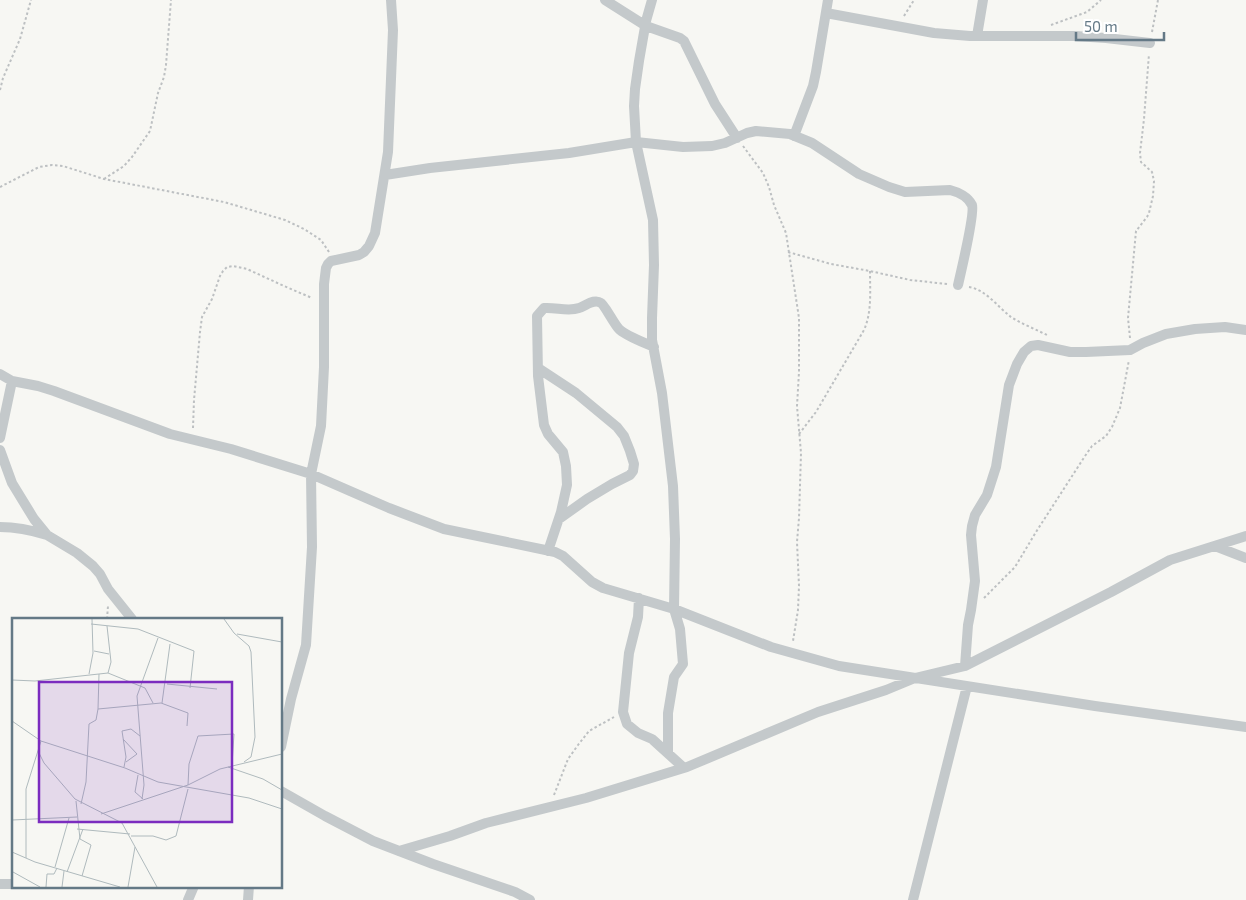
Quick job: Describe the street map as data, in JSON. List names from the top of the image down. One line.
{"scale_bar":"50 m"}
